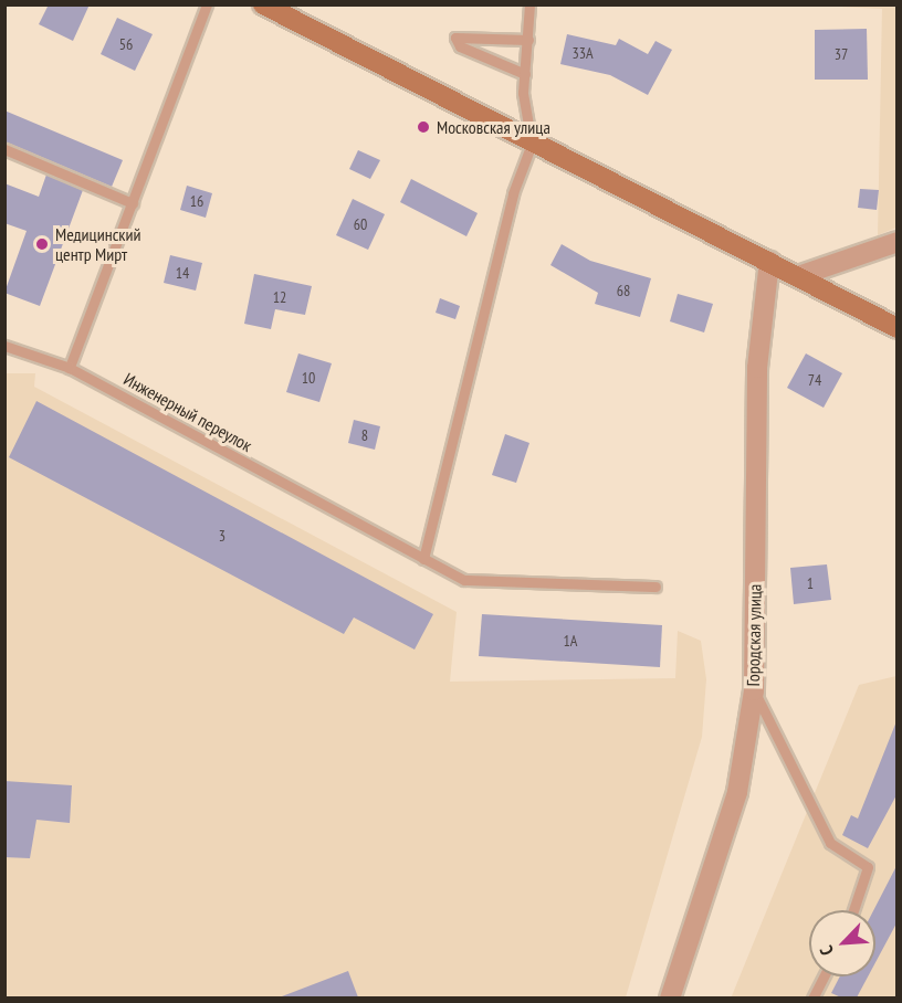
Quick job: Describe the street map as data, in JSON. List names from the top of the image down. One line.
{"streets":{"street":["Городская улица"],"lane":["Инженерный переулок"]},"places":["Московская улица","Медицинский центр Мирт"],"house_numbers":["56","33А","37","16","60","14","68","12","10","74","8","3","1","1А"],"north":"bottom left"}
